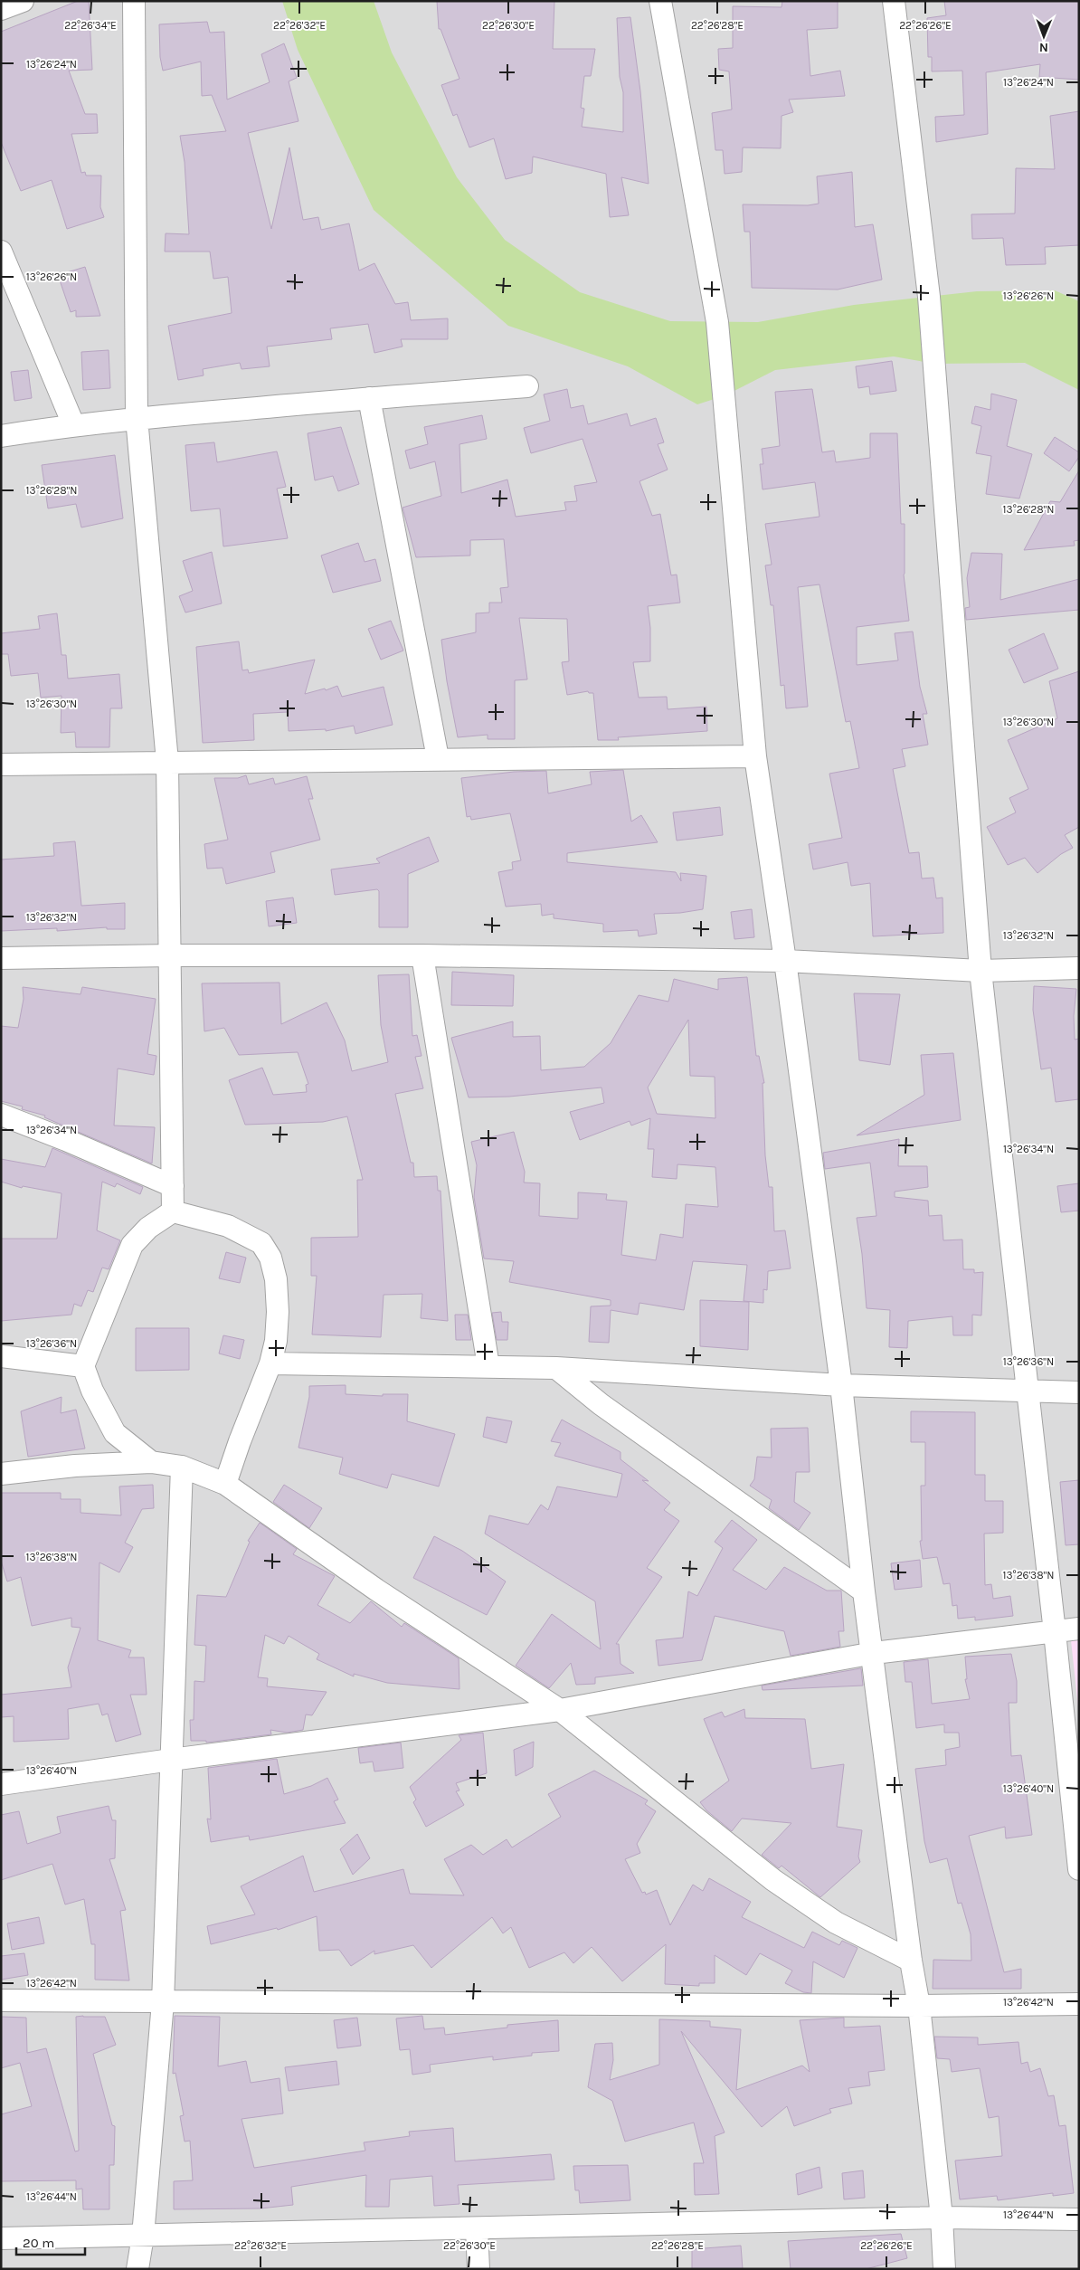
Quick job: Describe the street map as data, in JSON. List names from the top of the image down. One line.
{"scale_bar":"20 m","north":"bottom","coordinates":["22°26'34\"E","22°26'32\"E","22°26'30\"E","22°26'28\"E","22°26'26\"E","13°26'24\"N","13°26'26\"N","13°26'28\"N","13°26'30\"N","13°26'32\"N","13°26'34\"N","13°26'36\"N","13°26'38\"N","13°26'40\"N","13°26'42\"N","13°26'44\"N"]}
